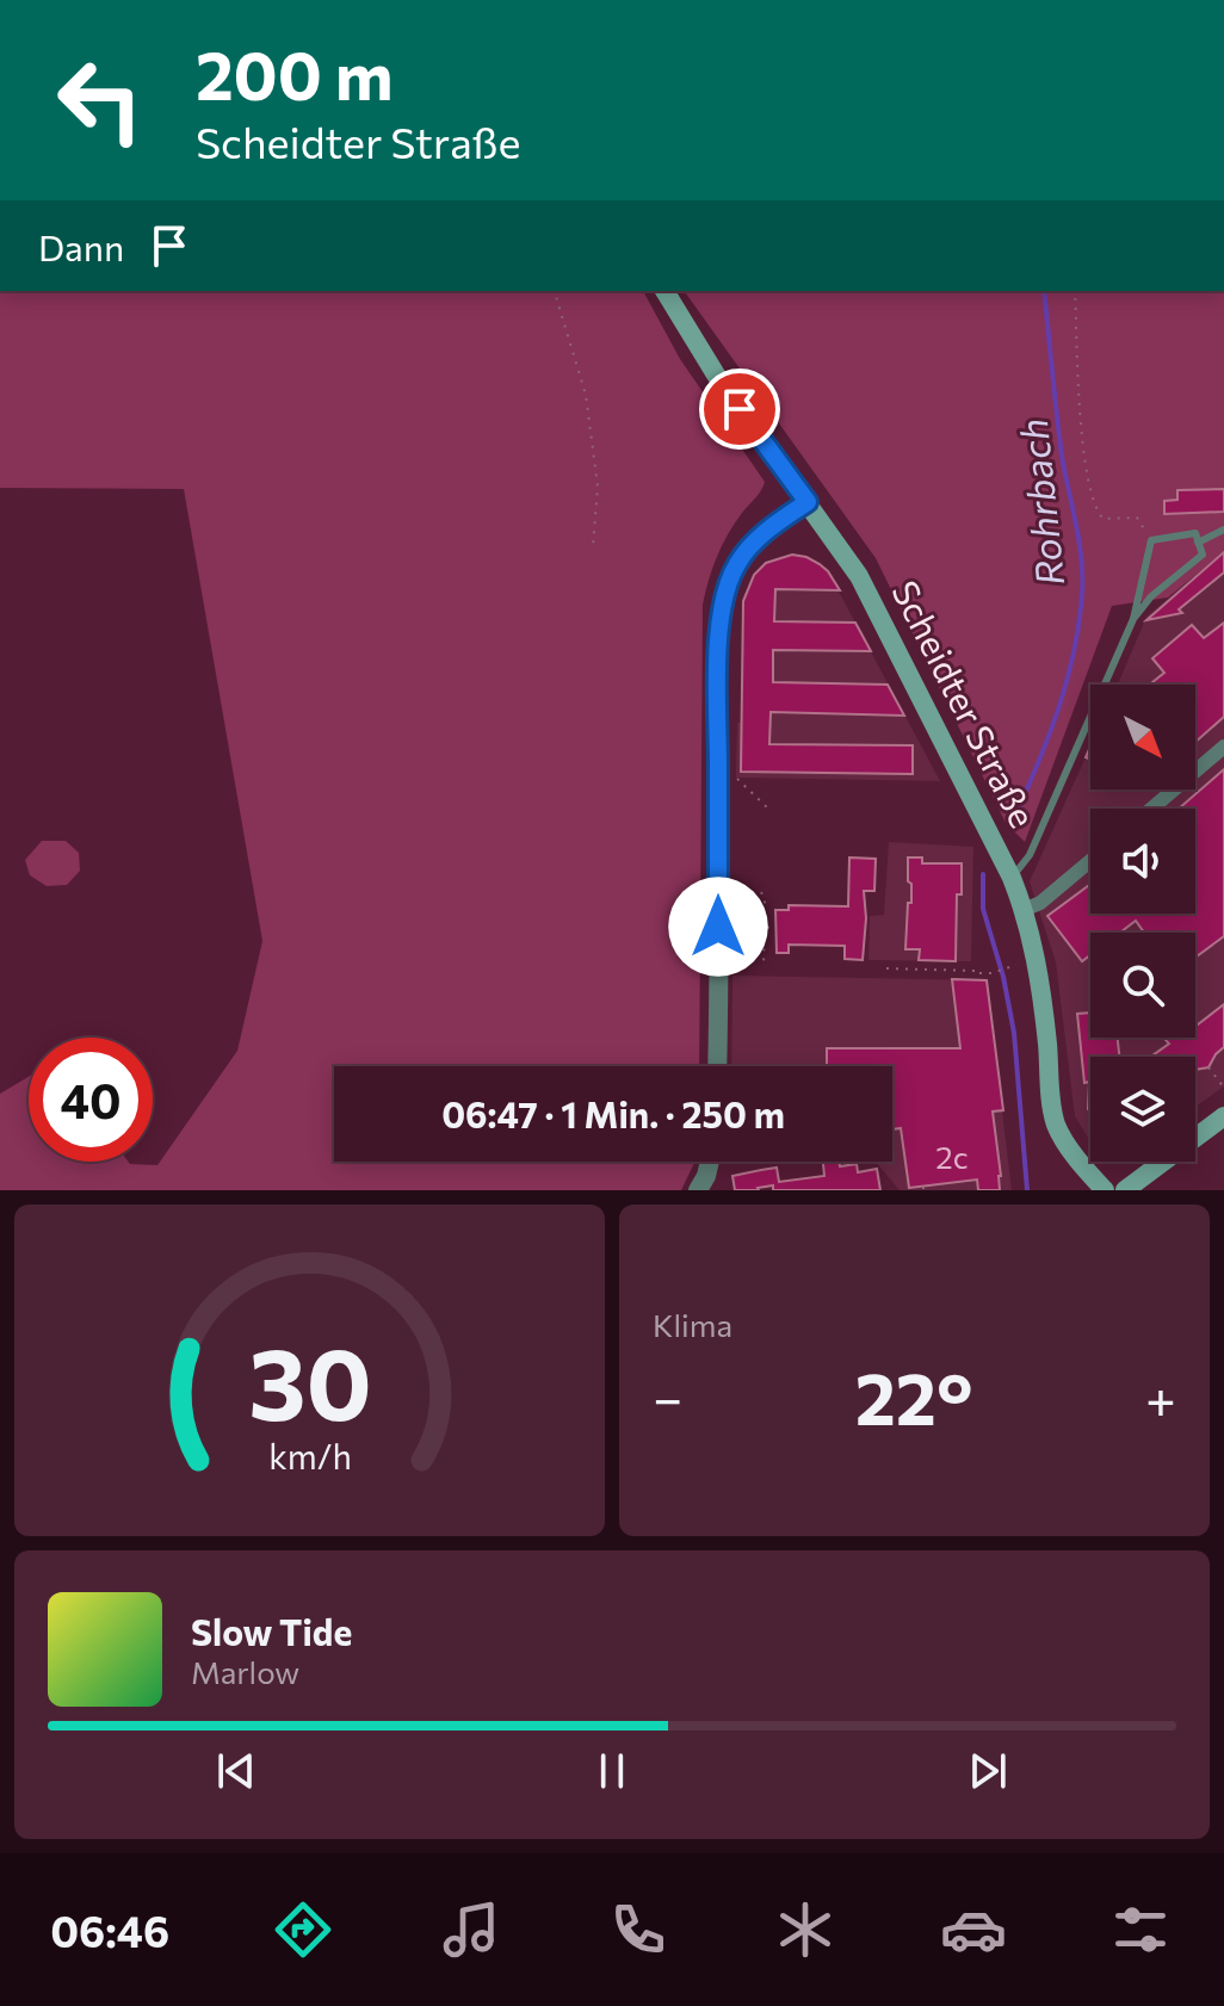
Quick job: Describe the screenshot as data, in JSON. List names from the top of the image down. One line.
{"streets":{"main road":["Scheidter Straße"]},"water":["Rohrbach"],"house_numbers":["2c"],"north":"bottom right","page":{"turn":["200 m","Scheidter Straße"],"then":"Dann","limit":"40","trip":"06:47 · 1 Min. · 250 m","tile":"Klima","heat":["−","22°","+"],"song":["Slow Tide","Marlow"],"tabs":"06:46","gauge":["30","km/h"]}}
